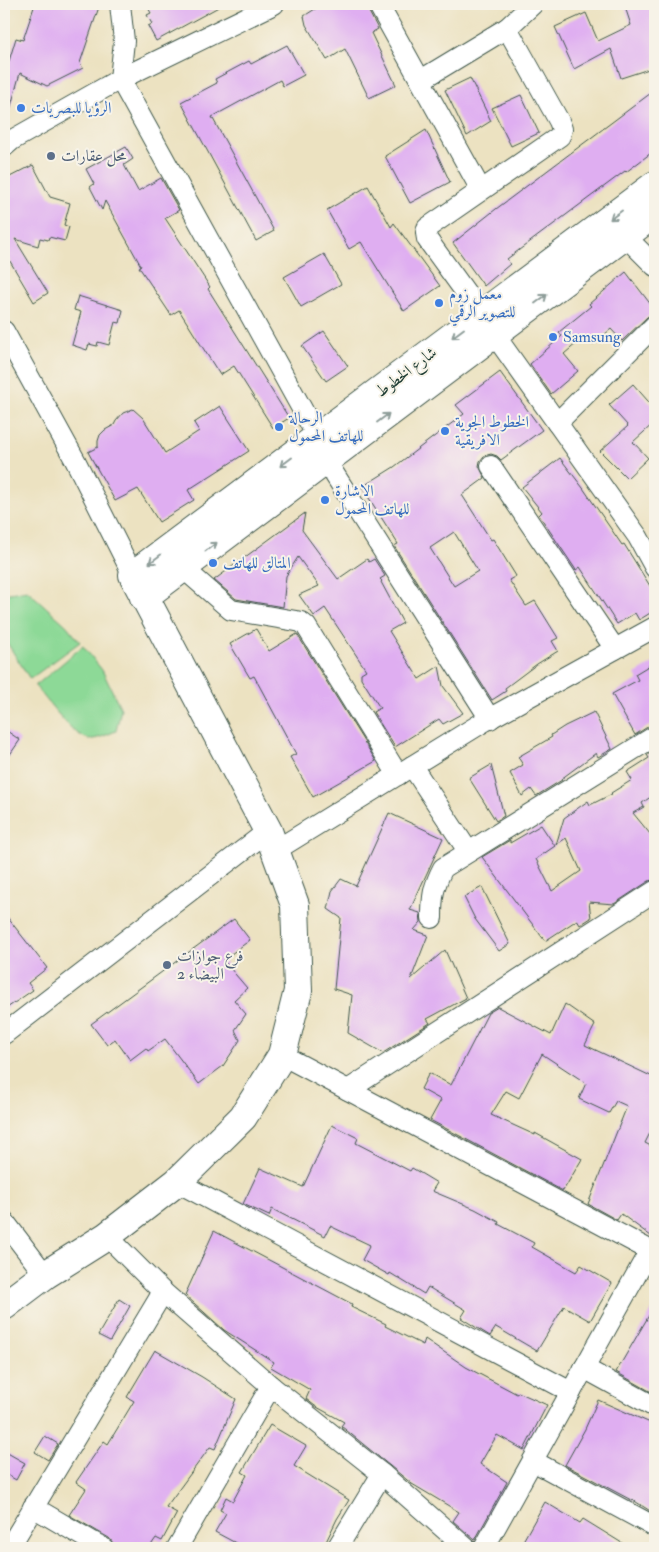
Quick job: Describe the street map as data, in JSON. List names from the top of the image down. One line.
{"streets":{"street":["شارع الخطوط"]},"places":["الرؤيا للبصريات","محل عقارات","معمل زوم للتصوير الرقمي","Samsung","الرحالة للهاتف المحمول","الخطوط الجوية الافريقية","الاشارة للهاتف المحمول","المتالق للهاتف","فرع جوازات البيضاء 2"]}
